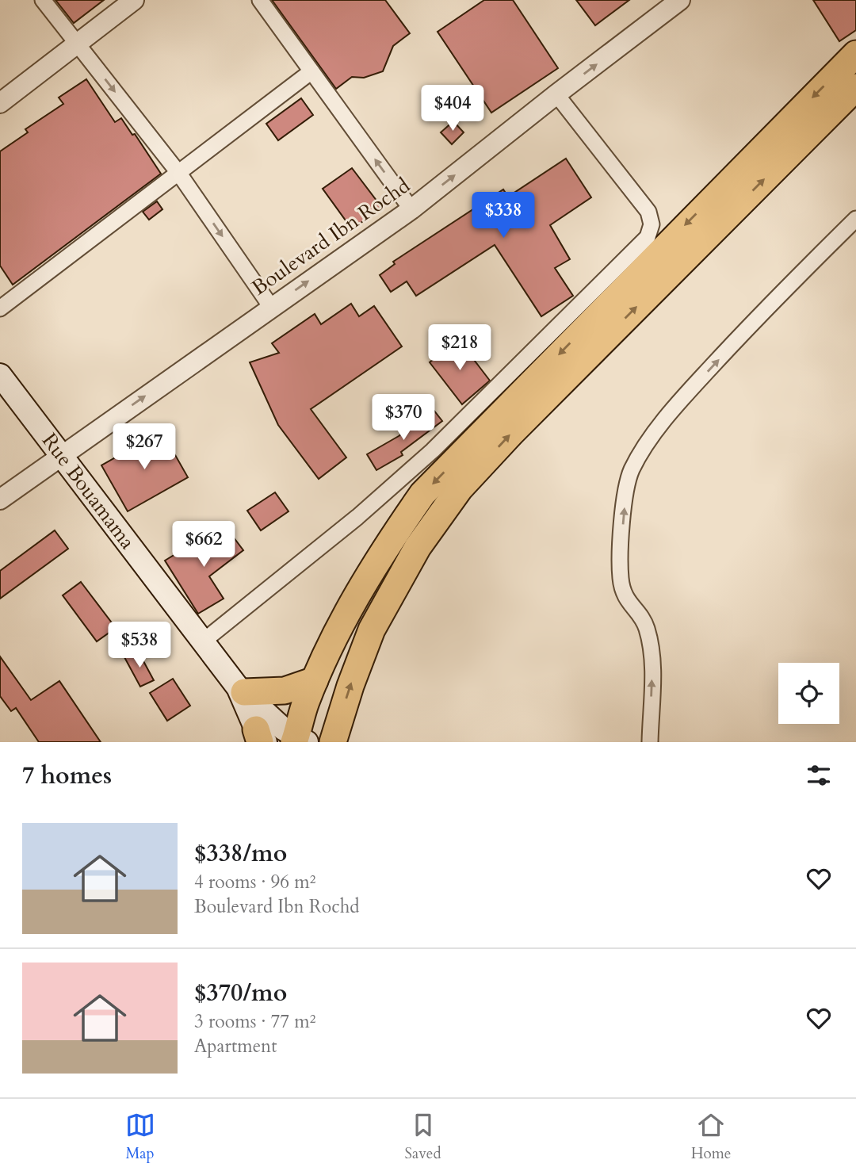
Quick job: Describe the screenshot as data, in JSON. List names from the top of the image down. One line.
{"streets":{"main road":["Rue Bouamama"],"street":["Boulevard Ibn Rochd"]},"crossings":[["Boulevard Ibn Rochd","Rue Bouamama"]],"page":{"price":["$404","$338","$218","$370","$267","$662","$538"],"heading":"7 homes","list":[{"name":"$338/mo","note":"4 rooms · 96 m² · Boulevard Ibn Rochd"},{"name":"$370/mo","note":"3 rooms · 77 m² · Apartment"}],"tabs":["Map","Saved","Home"]}}
